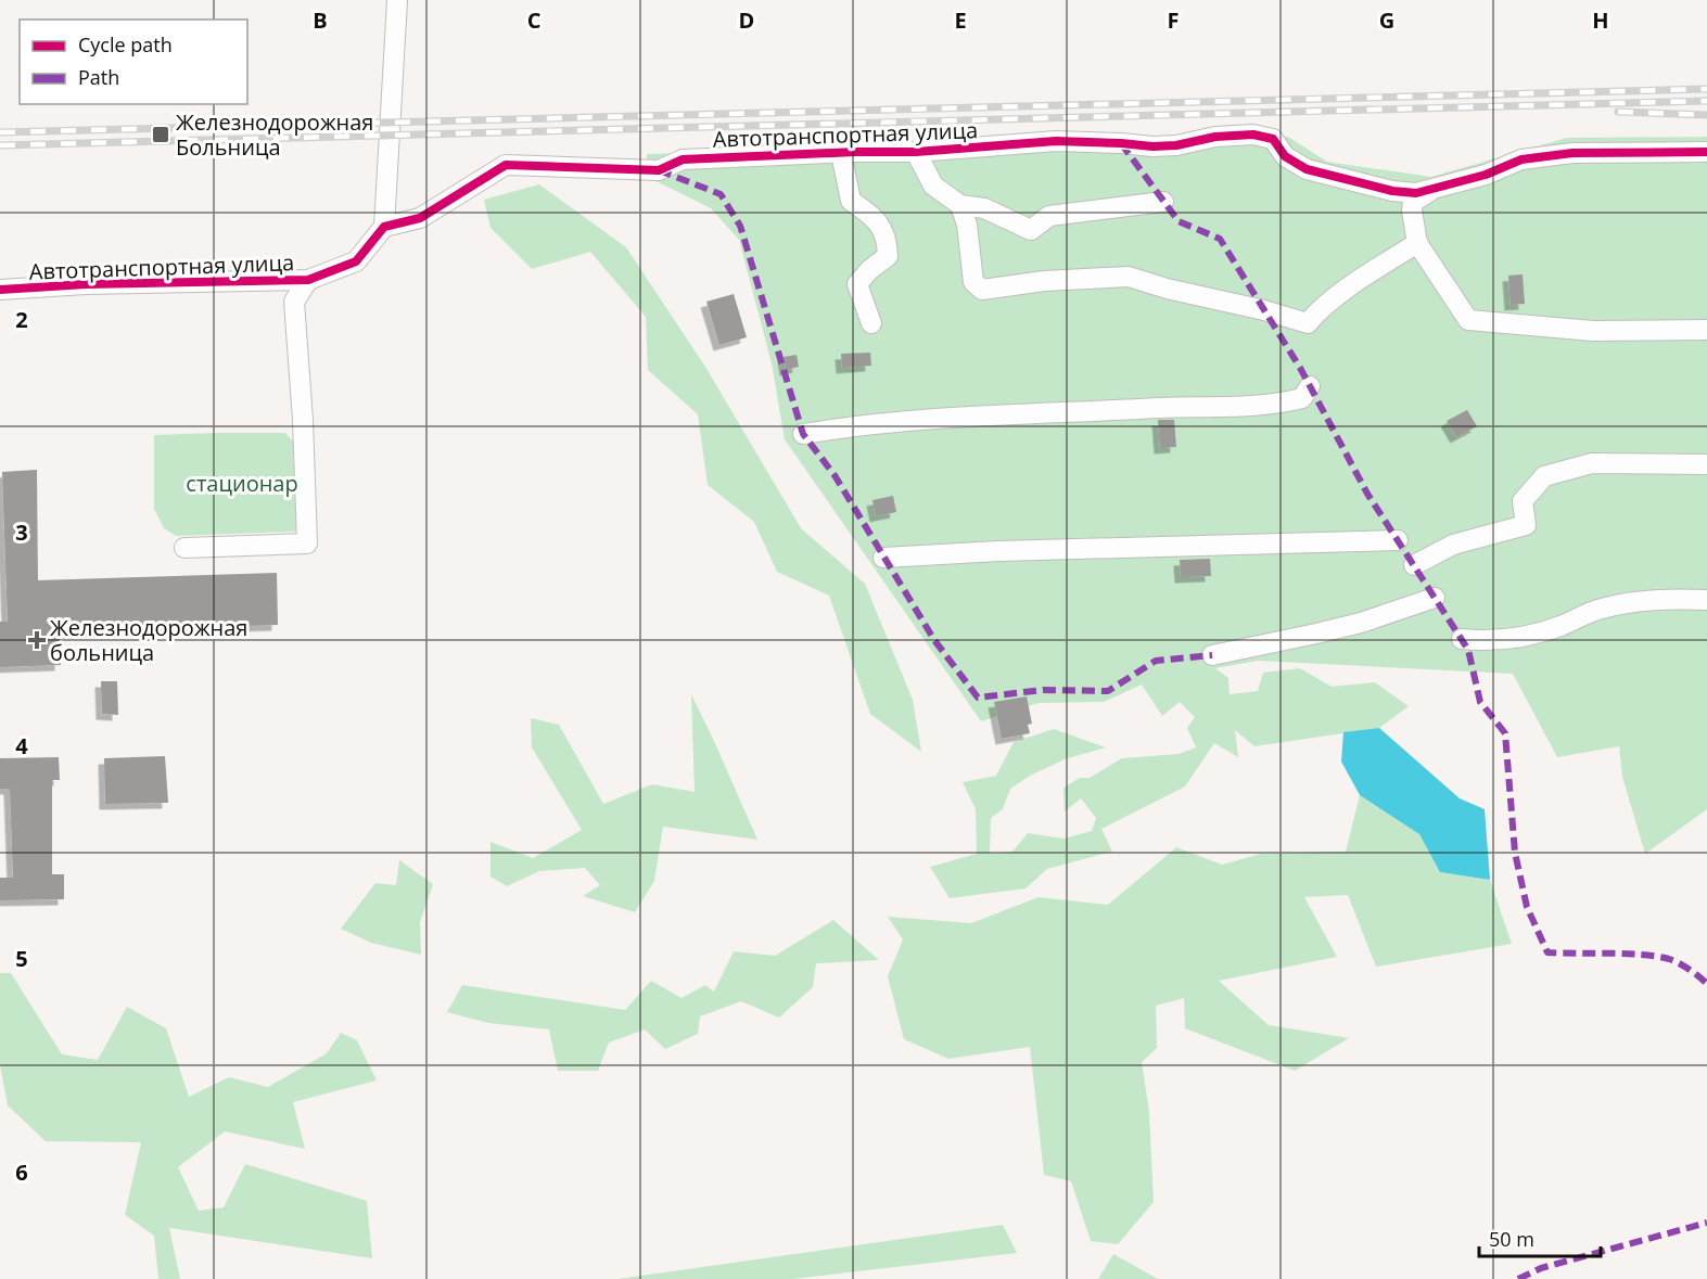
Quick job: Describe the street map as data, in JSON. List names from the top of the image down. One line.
{"streets":{"street":["Автотранспортная улица"]},"parks":["стационар"],"places":{"transit":["Железнодорожная Больница"],"health":["Железнодорожная больница"]},"legend":["Cycle path","Path"],"scale_bar":"50 m","grid":{"columns":["B","C","D","E","F","G","H"],"rows":["2","3","4","5","6"]}}
